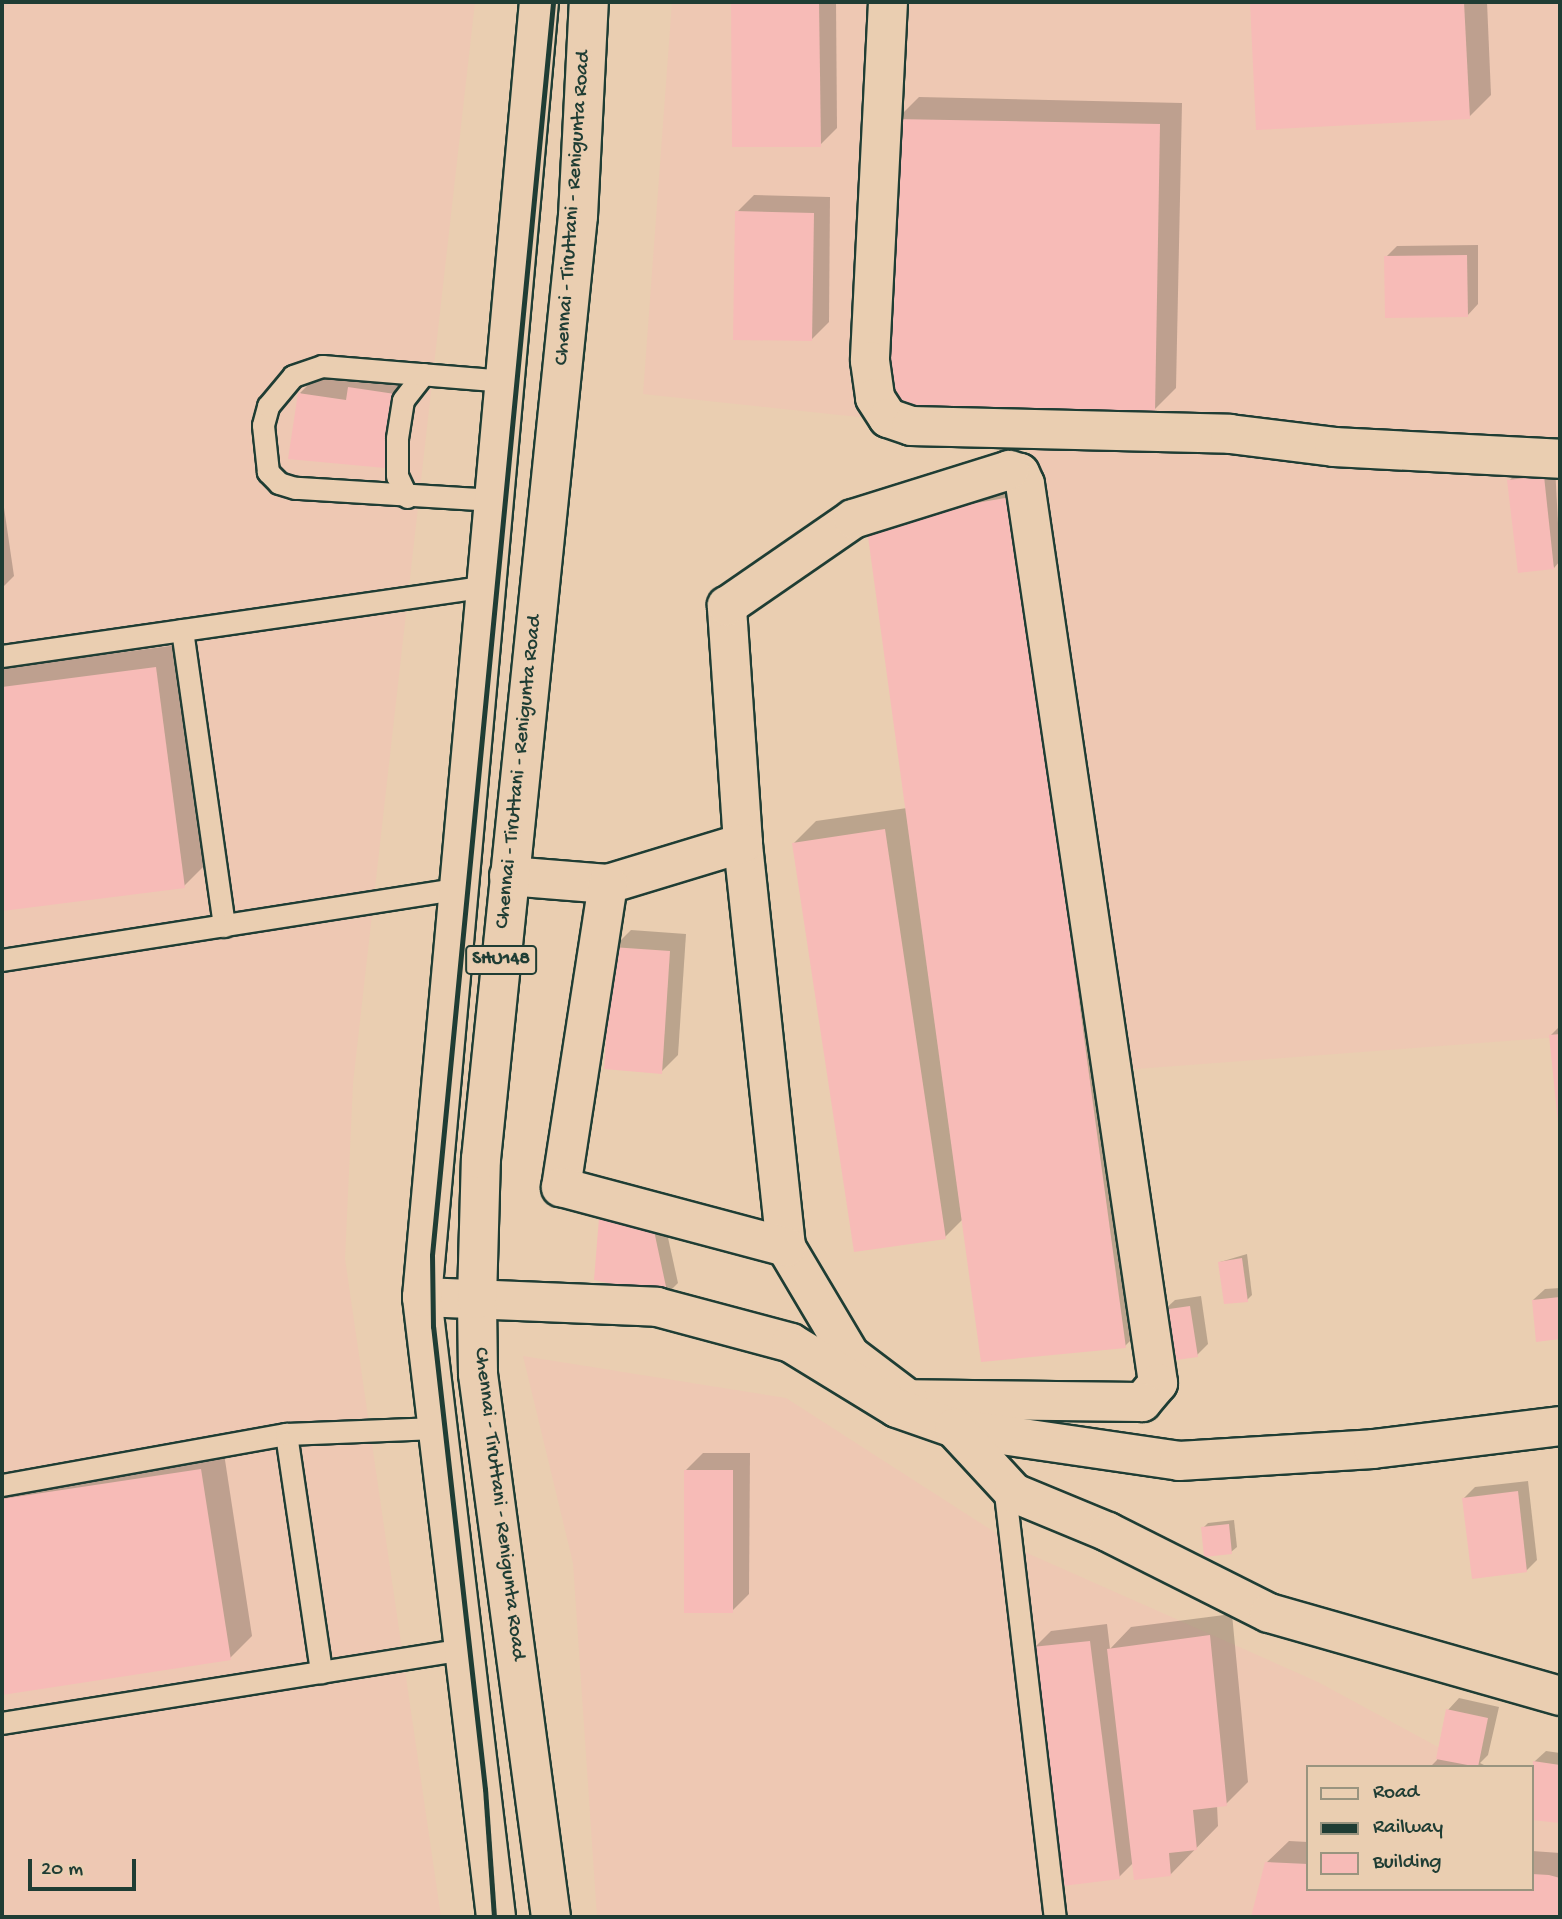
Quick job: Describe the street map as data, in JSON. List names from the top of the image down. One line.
{"streets":{"street":["Chennai - Tiruttani - Renigunta Road","SHU148"]},"legend":["Road","Railway","Building"],"scale_bar":"20 m"}
